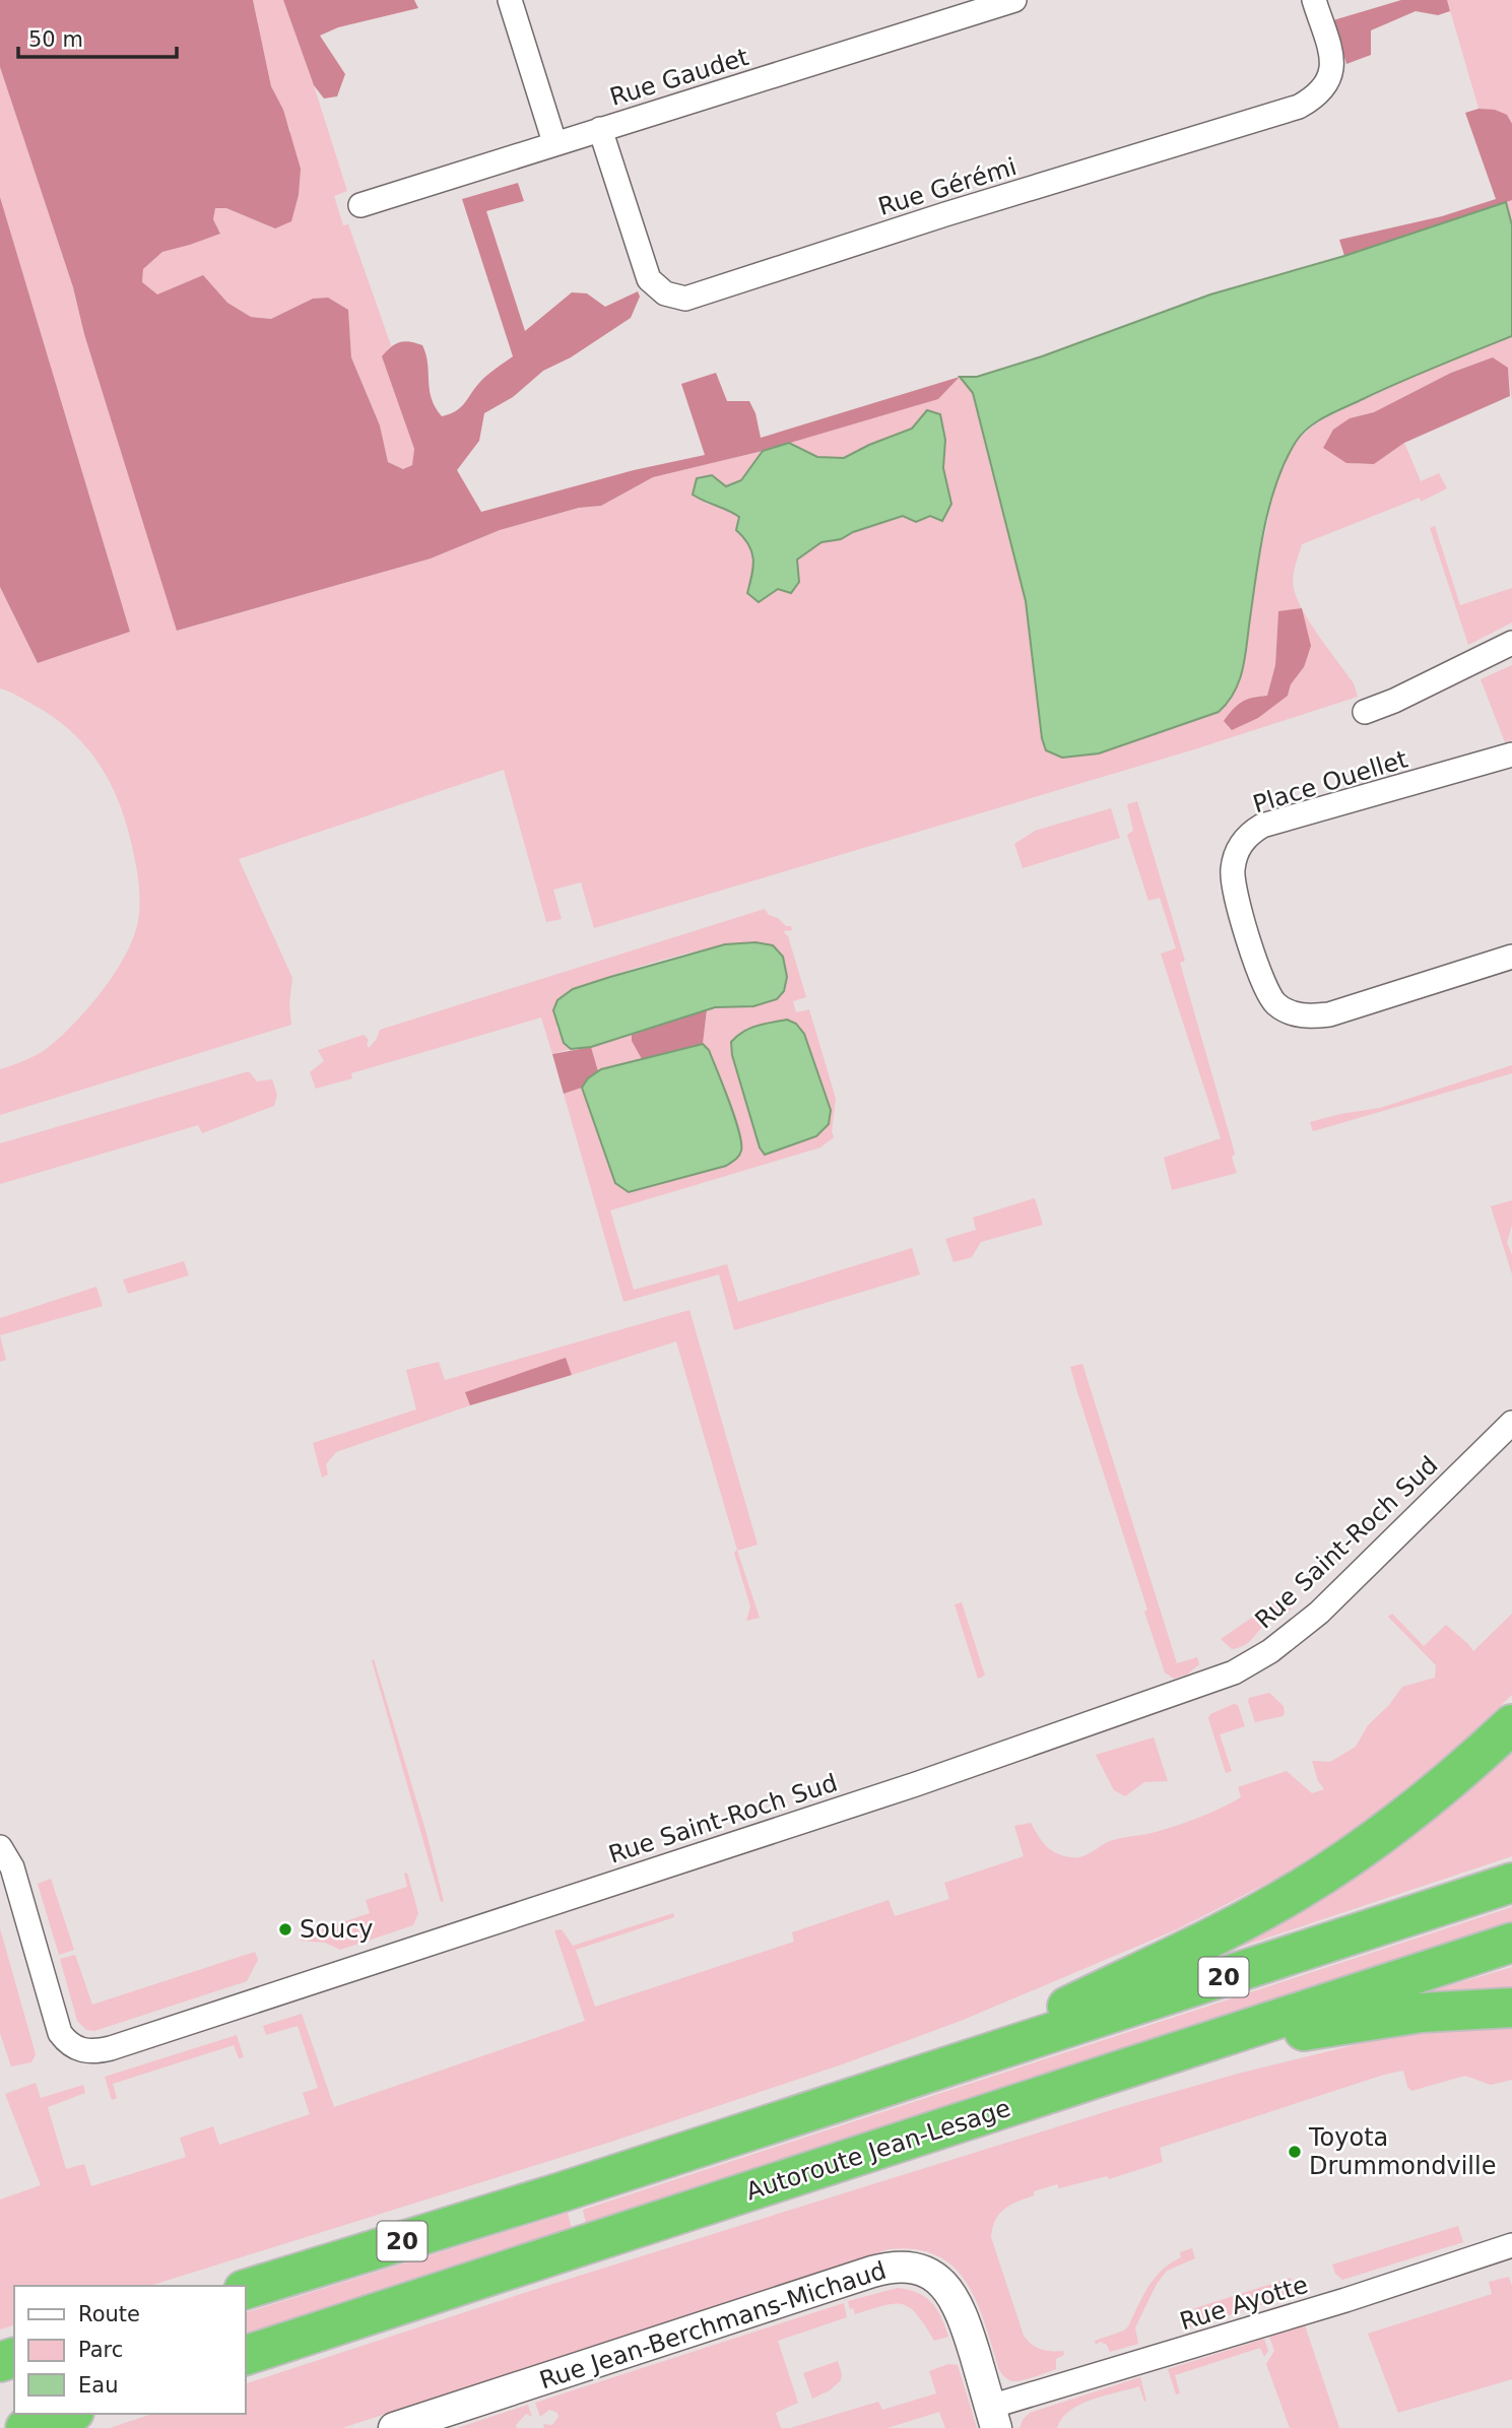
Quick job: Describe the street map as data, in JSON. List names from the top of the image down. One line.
{"streets":{"highway":["20","Autoroute Jean-Lesage"],"street":["Rue Gaudet","Rue Gérémi","Place Ouellet","Rue Saint-Roch Sud","Rue Ayotte","Rue Jean-Berchmans-Michaud"]},"crossings":[["Rue Gaudet","Rue Gérémi"],["Rue Ayotte","Rue Jean-Berchmans-Michaud"]],"places":["Soucy","Toyota Drummondville"],"legend":["Route","Parc","Eau"],"scale_bar":"50 m"}
